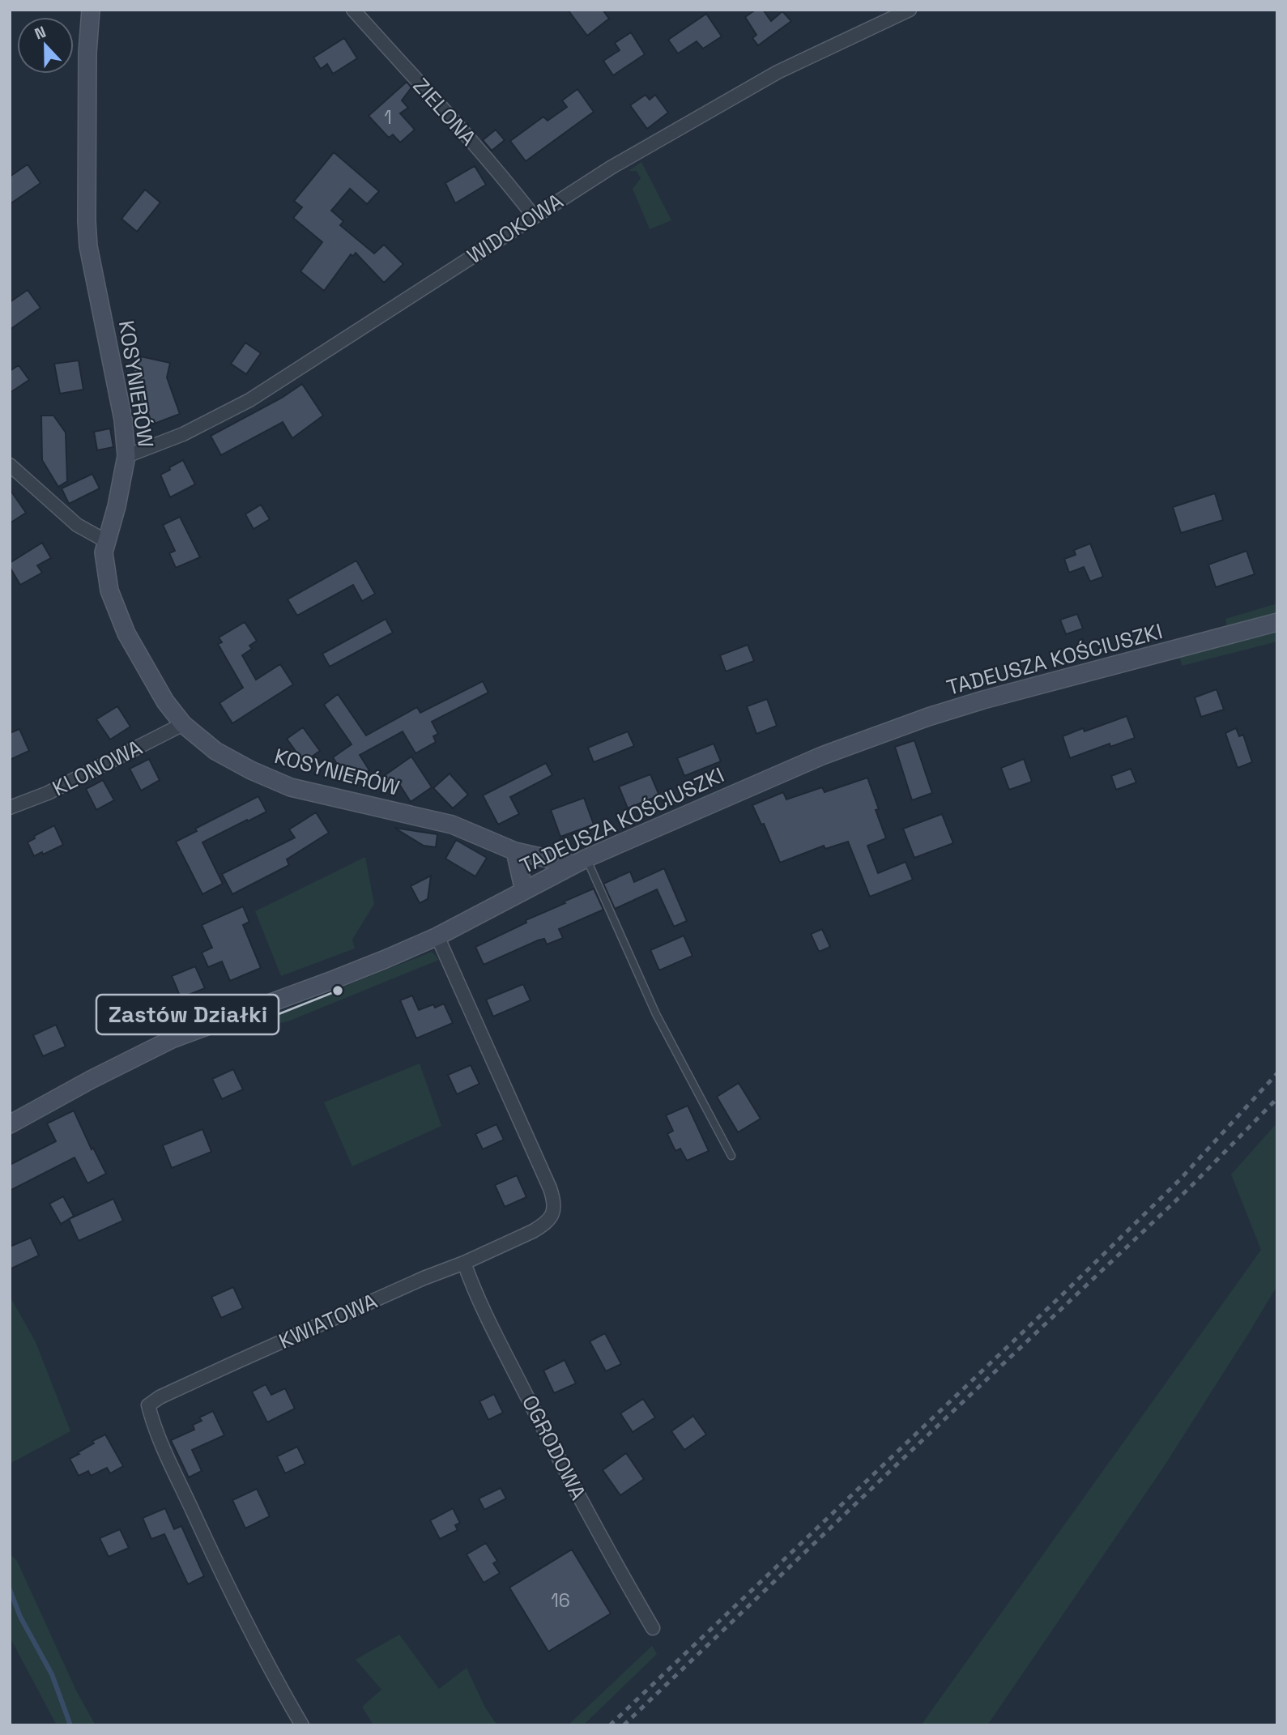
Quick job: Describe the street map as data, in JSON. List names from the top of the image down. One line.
{"streets":{"street":["ZIELONA","WIDOKOWA","KOSYNIERÓW","TADEUSZA KOŚCIUSZKI","KLONOWA","KWIATOWA","OGRODOWA"]},"crossings":[["ZIELONA","WIDOKOWA"],["WIDOKOWA","KOSYNIERÓW"],["KOSYNIERÓW","TADEUSZA KOŚCIUSZKI"],["KOSYNIERÓW","KLONOWA"],["TADEUSZA KOŚCIUSZKI","KWIATOWA"],["KWIATOWA","OGRODOWA"]],"places":["Zastów Działki"],"house_numbers":["1","16"],"north":"top"}
